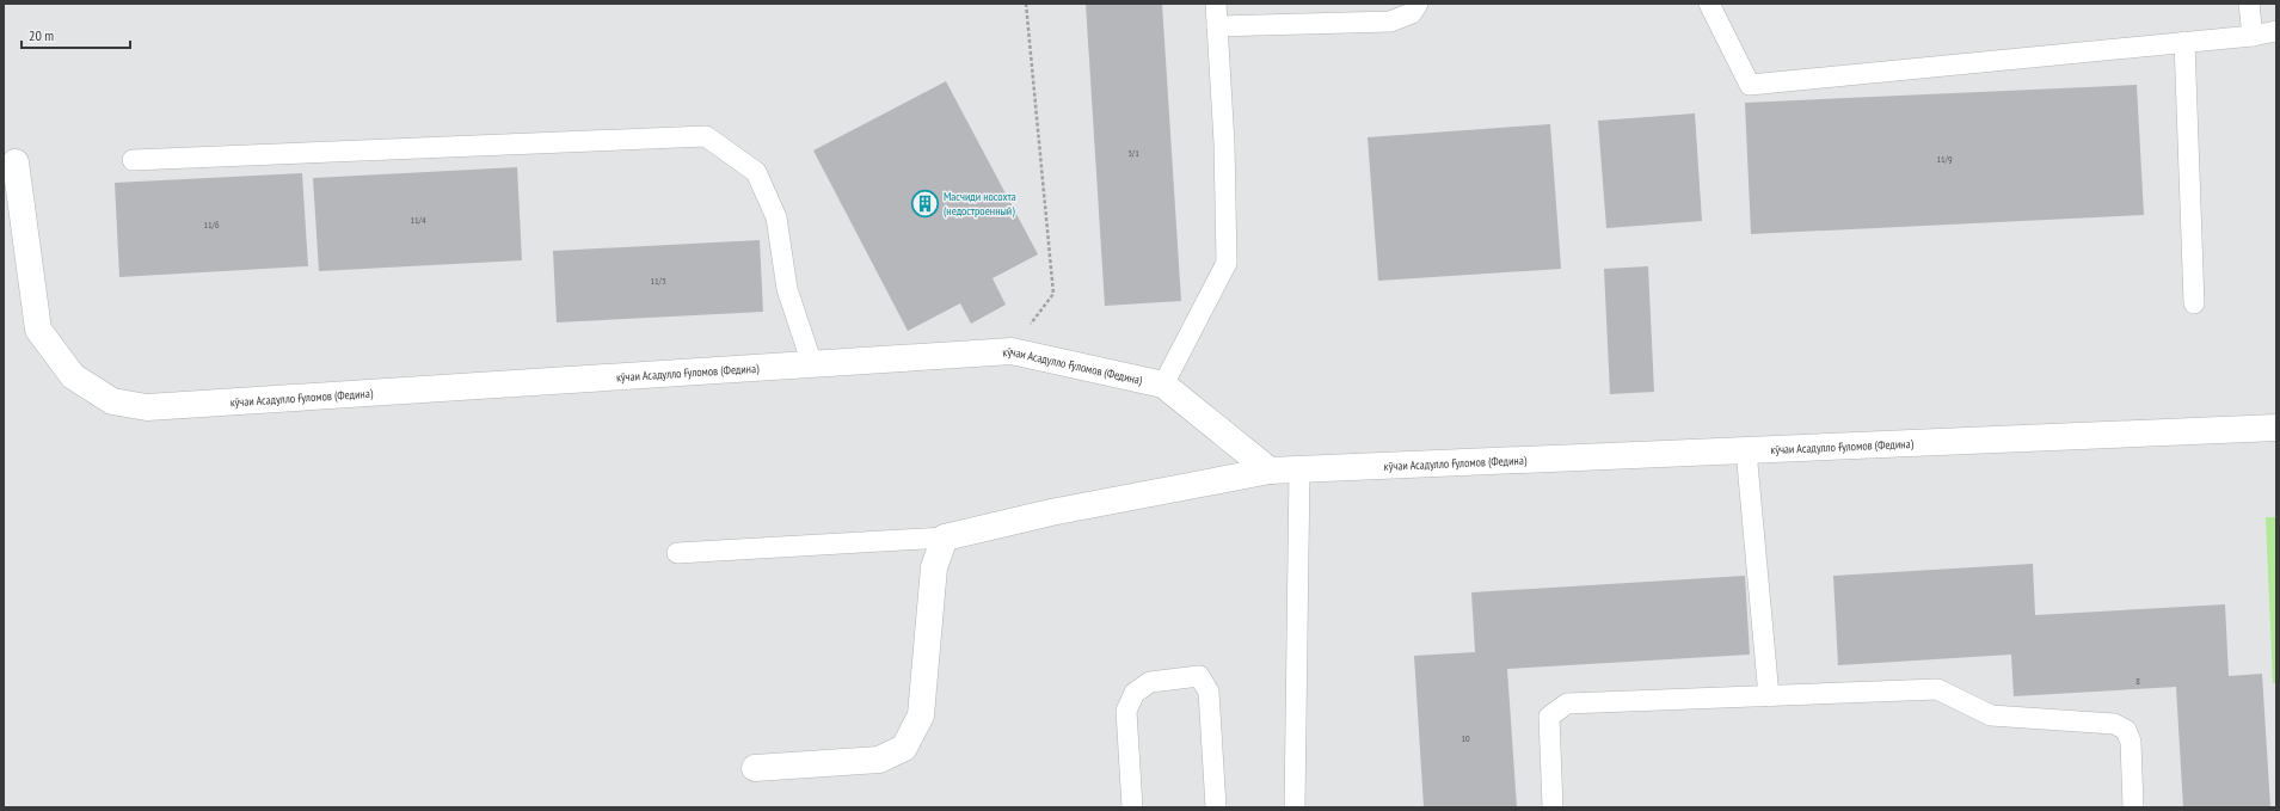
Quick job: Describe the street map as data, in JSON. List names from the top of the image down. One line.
{"streets":{"street":["кӯчаи Асадулло Ғуломов (Федина)"]},"places":{"building":["Масчиди носохта (недостроенный)"]},"house_numbers":["3/1","11/9","11/4","11/6","11/3","8","10"],"scale_bar":"20 m"}
